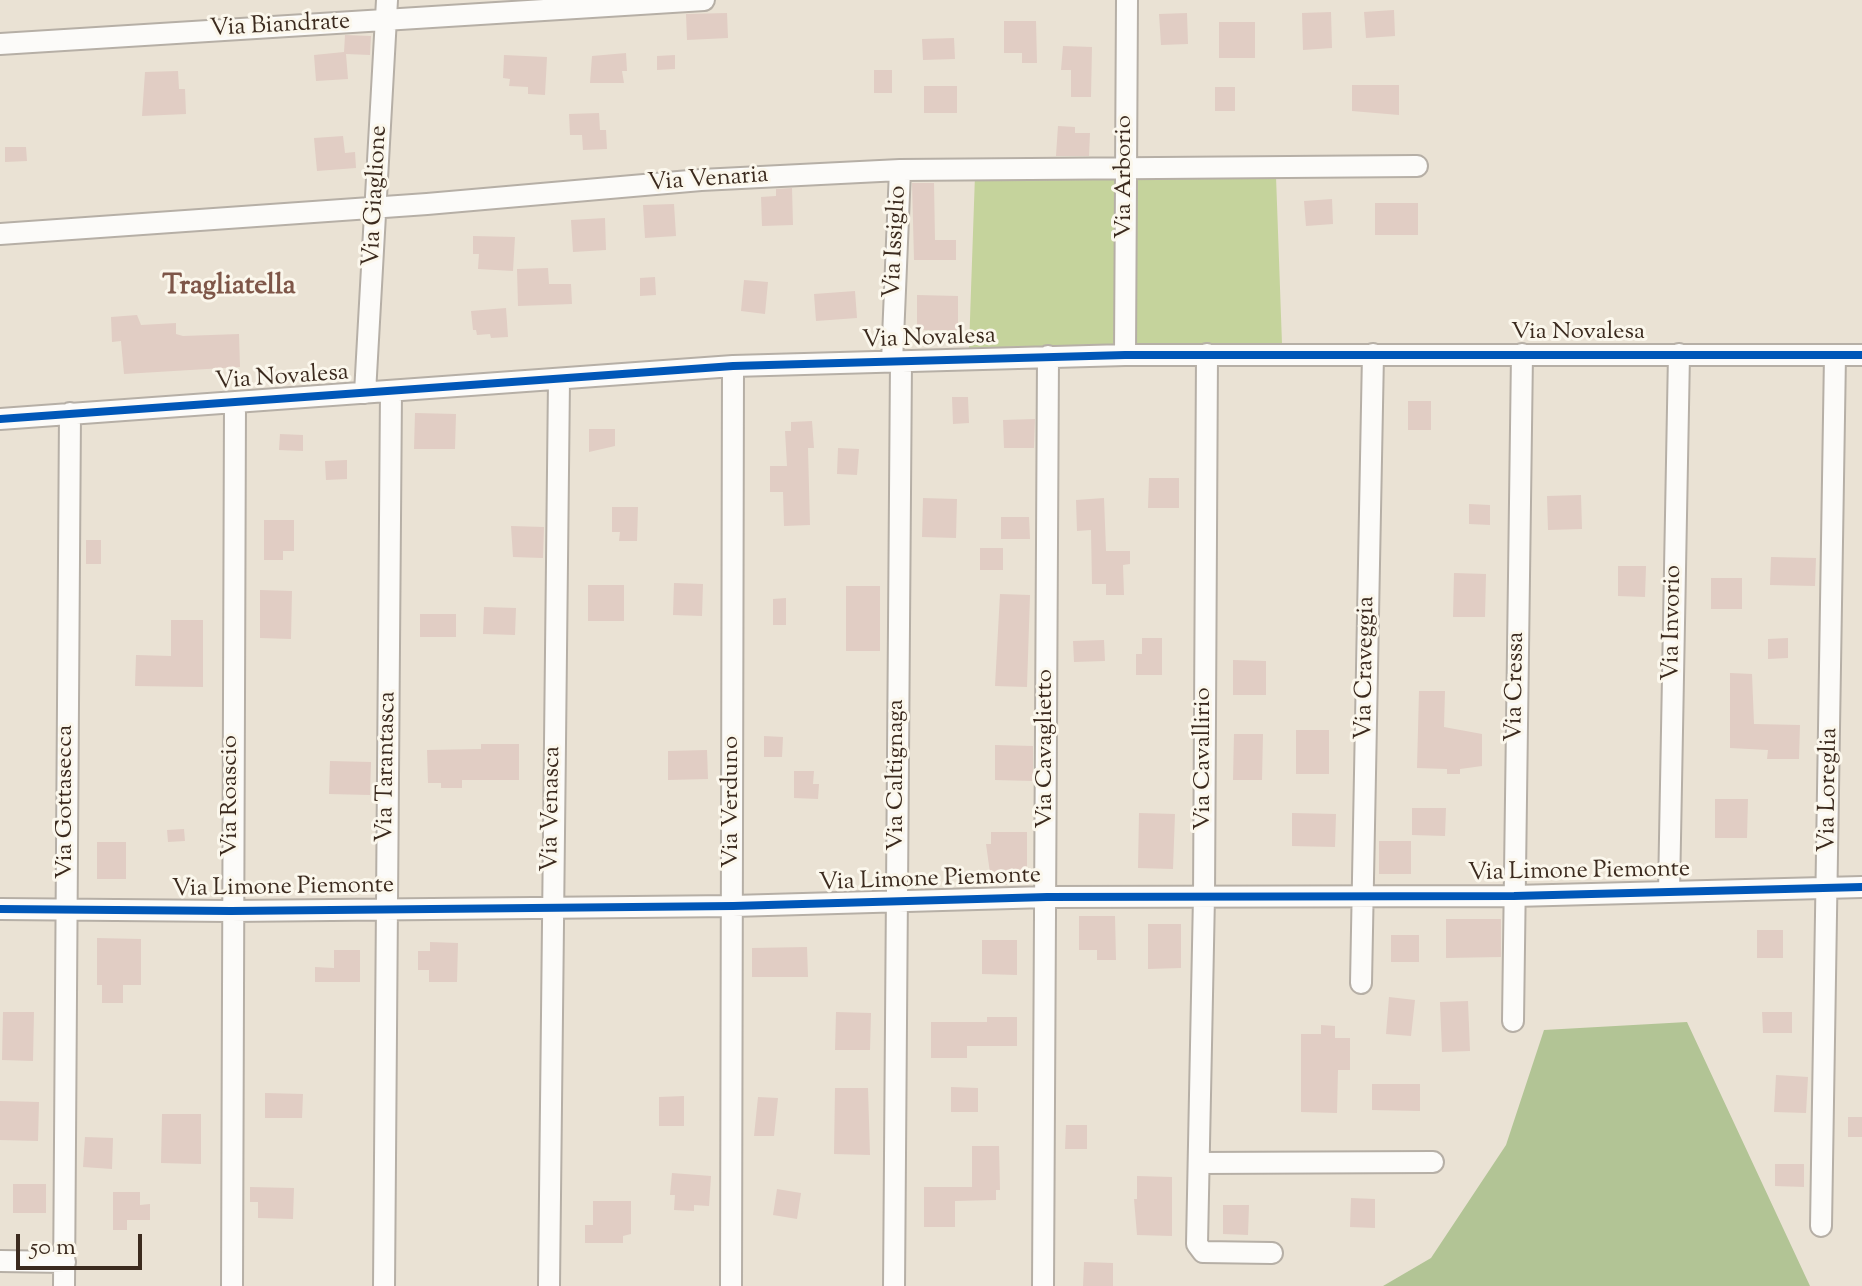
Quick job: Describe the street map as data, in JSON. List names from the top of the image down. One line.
{"streets":{"street":["Via Biandrate","Via Arborio","Via Venaria","Via Giaglione","Via Issiglio","Via Novalesa","Via Invorio","Via Craveggia","Via Cressa","Via Cavaglietto","Via Cavallirio","Via Tarantasca","Via Caltignaga","Via Loreglia","Via Roascio","Via Gottasecca","Via Verduno","Via Venasca","Via Limone Piemonte"]},"crossings":[["Via Biandrate","Via Giaglione"],["Via Arborio","Via Venaria"],["Via Arborio","Via Novalesa"],["Via Venaria","Via Giaglione"],["Via Venaria","Via Issiglio"],["Via Giaglione","Via Novalesa"],["Via Issiglio","Via Novalesa"],["Via Issiglio","Via Caltignaga"],["Via Novalesa","Via Invorio"],["Via Novalesa","Via Craveggia"],["Via Novalesa","Via Cressa"],["Via Novalesa","Via Cavaglietto"],["Via Novalesa","Via Cavallirio"],["Via Novalesa","Via Tarantasca"],["Via Novalesa","Via Caltignaga"],["Via Novalesa","Via Loreglia"],["Via Novalesa","Via Roascio"],["Via Novalesa","Via Gottasecca"],["Via Novalesa","Via Verduno"],["Via Novalesa","Via Venasca"],["Via Invorio","Via Limone Piemonte"],["Via Craveggia","Via Limone Piemonte"],["Via Cressa","Via Limone Piemonte"],["Via Cavaglietto","Via Limone Piemonte"],["Via Cavallirio","Via Limone Piemonte"],["Via Tarantasca","Via Limone Piemonte"],["Via Caltignaga","Via Limone Piemonte"],["Via Loreglia","Via Limone Piemonte"],["Via Roascio","Via Limone Piemonte"],["Via Gottasecca","Via Limone Piemonte"],["Via Verduno","Via Limone Piemonte"],["Via Venasca","Via Limone Piemonte"]],"districts":["Tragliatella"],"scale_bar":"50 m"}
